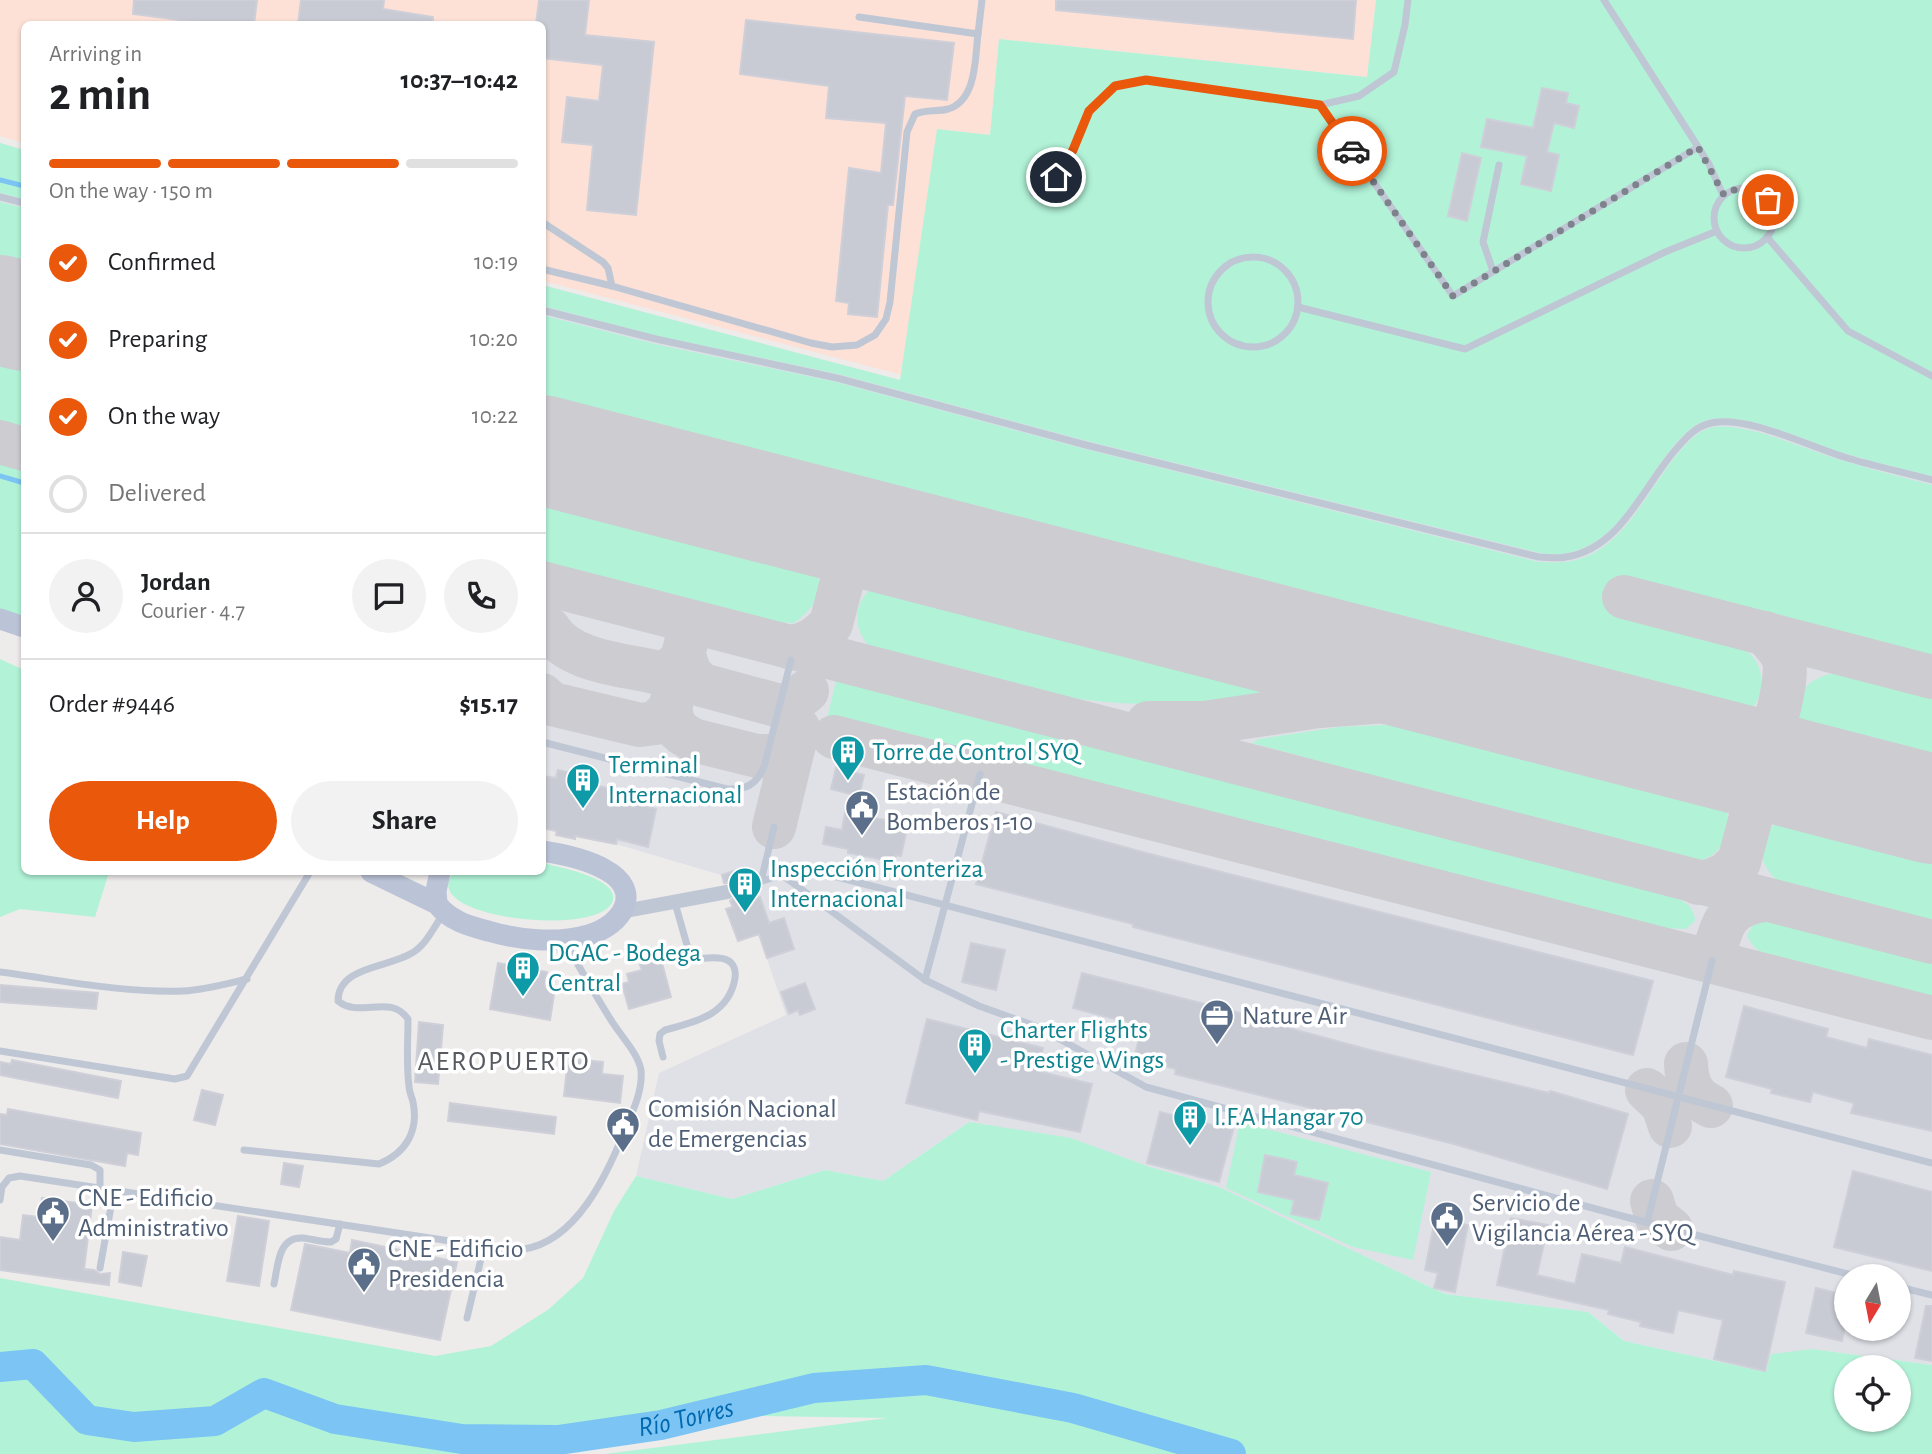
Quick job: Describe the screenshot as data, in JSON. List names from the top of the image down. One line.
{"districts":["AEROPUERTO"],"water":["Río Torres"],"places":{"building":["Torre de Control SYQ","Terminal Internacional","Inspección Fronteriza Internacional","DGAC - Bodega Central","Charter Flights - Prestige Wings","I.F.A Hangar 70"],"public building":["Estación de Bomberos 1-10","Comisión Nacional de Emergencias","CNE - Edificio Administrativo","Servicio de Vigilancia Aérea - SYQ","CNE - Edificio Presidencia"],"office":["Nature Air"]},"north":"bottom","page":{"heading":["2 min","Arriving in","10:37–10:42"],"panel":["Jordan","Courier · 4.7","Order #9446","$15.17"],"bar":"On the way · 150 m","list":[["Confirmed","10:19"],["Preparing","10:20"],["On the way","10:22"],"Delivered"],"buttons":["Help","Share"]}}
